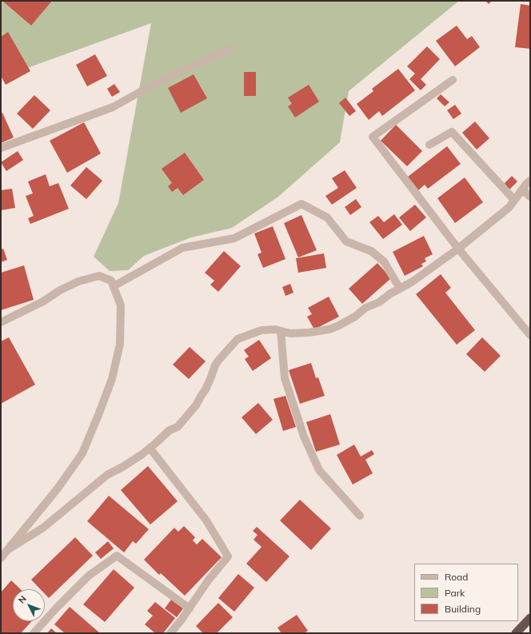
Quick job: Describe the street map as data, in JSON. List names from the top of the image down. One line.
{"legend":["Road","Park","Building"],"north":"top left"}
